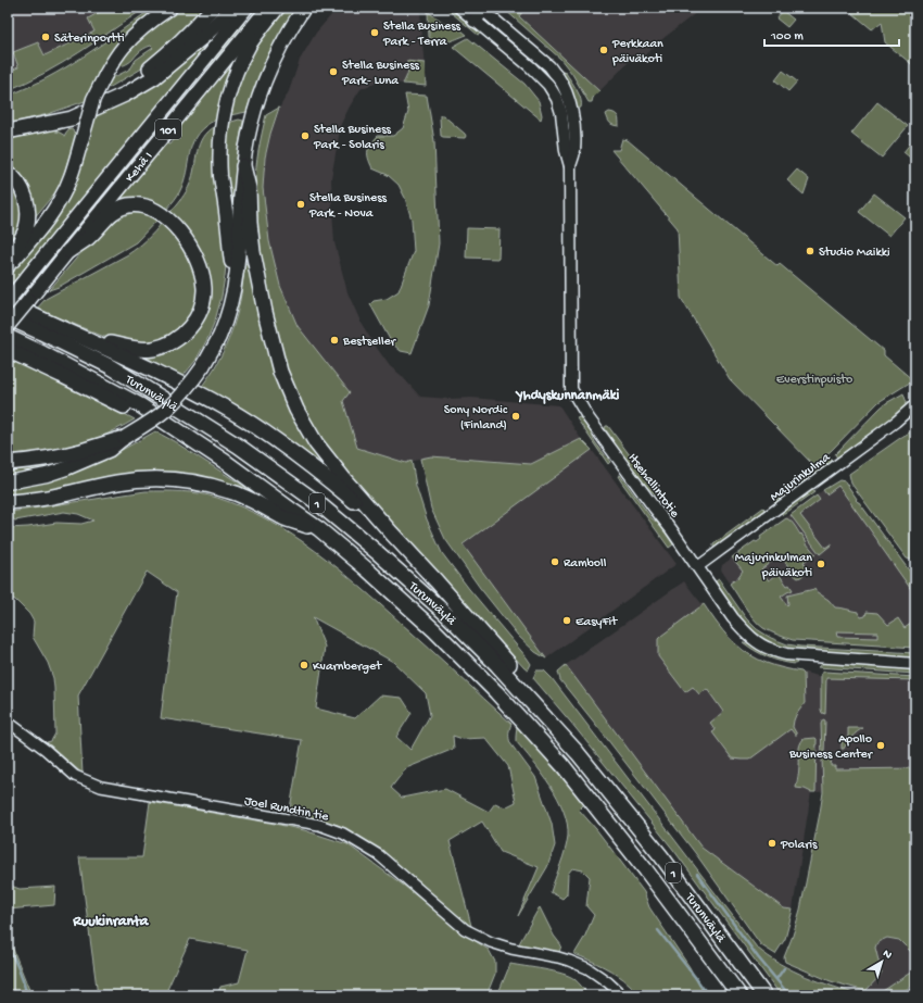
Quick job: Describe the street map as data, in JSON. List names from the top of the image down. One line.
{"streets":{"highway":["101","Kehä I","Turunväylä","1"],"main road":["Itsehallintotie"],"street":["Majurinkulma","Joel Rundtin tie"]},"crossings":[["Majurinkulma","Itsehallintotie"]],"districts":["Yhdyskunnanmäki","Ruukinranta"],"parks":["Everstinpuisto"],"places":["Stella Business Park - Terra","Säterinportti","Perkkaan päiväkoti","Stella Business Park- Luna","Stella Business Park - Solaris","Stella Business Park - Nova","Studio Maikki","Bestseller","Sony Nordic (Finland)","Ramboll","Majurinkulman päiväkoti","EasyFit","Kvarnberget","Apollo Business Center","Polaris"],"scale_bar":"100 m","north":"top right"}
